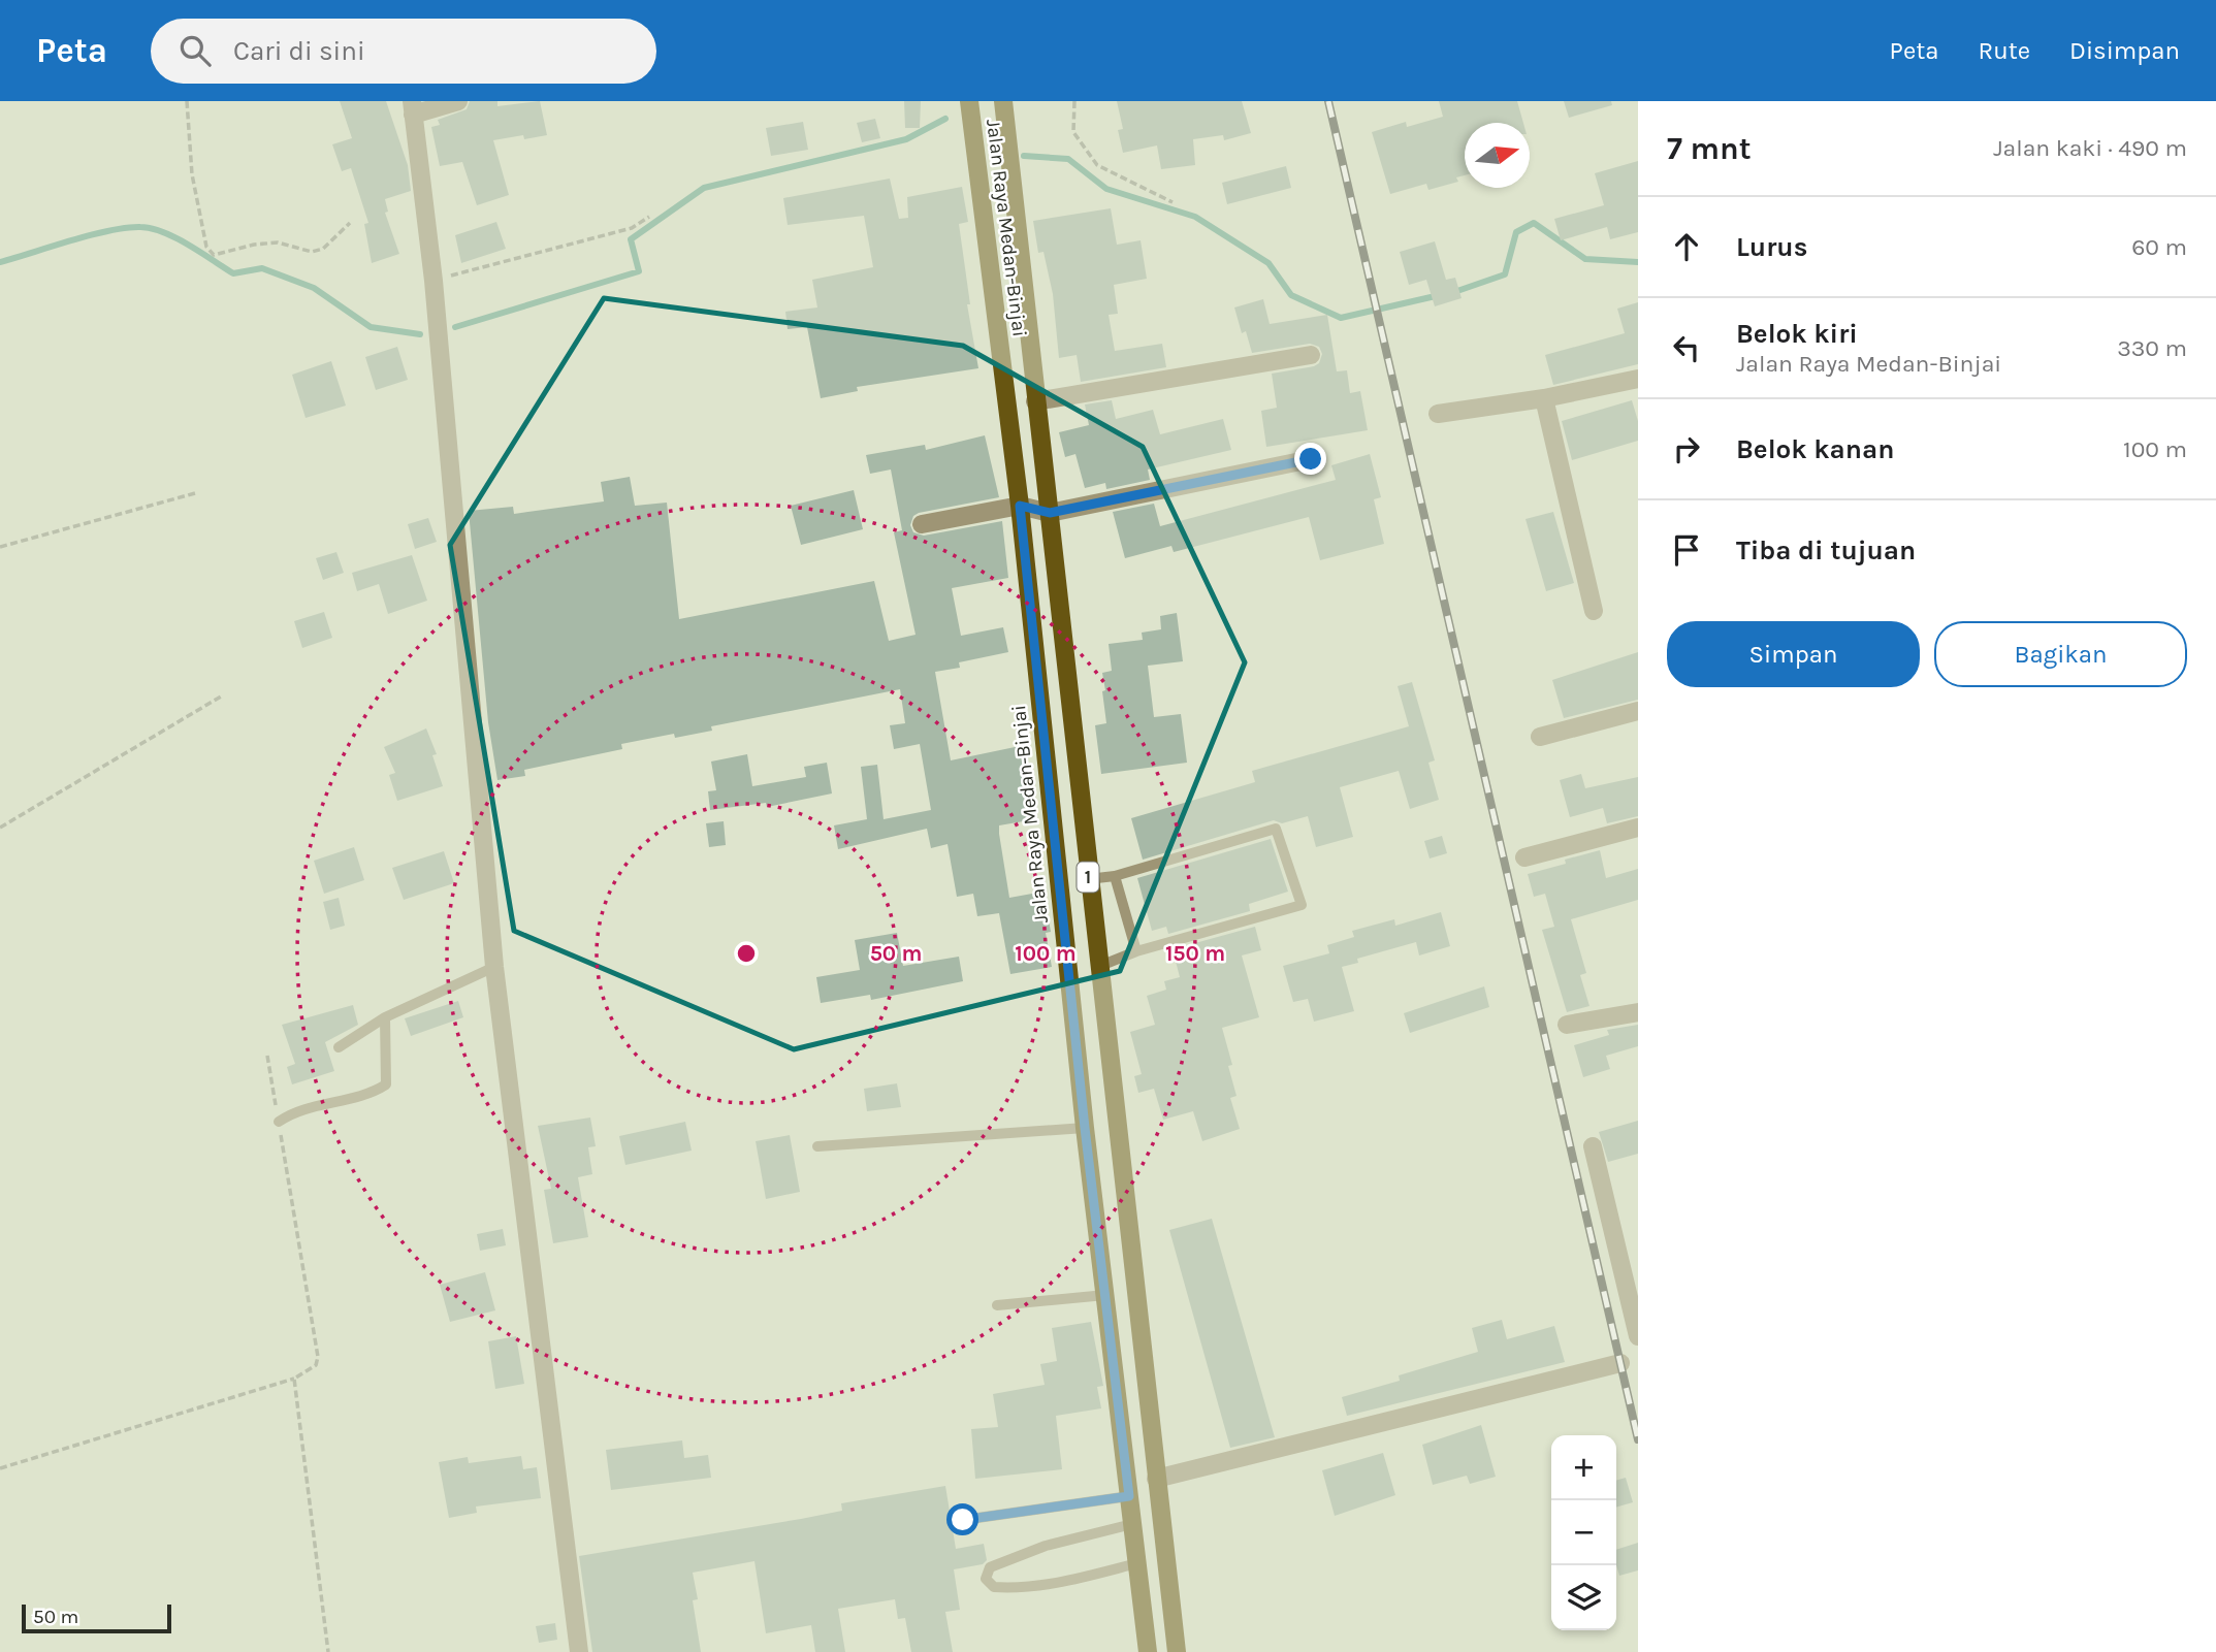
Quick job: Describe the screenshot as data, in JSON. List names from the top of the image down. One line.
{"streets":{"main road":["Jalan Raya Medan-Binjai","1"]},"scale_bar":"50 m","north":"right","page":{"header":"Peta","search":"Cari di sini","nav":["Peta","Rute","Disimpan"],"heading":["7 mnt","Jalan kaki · 490 m"],"list":[["Lurus","60 m"],["Belok kiri","Jalan Raya Medan-Binjai","330 m"],["Belok kanan","100 m"],"Tiba di tujuan"],"buttons":["Simpan","Bagikan"],"map_buttons":["+","−"],"scale":"50 m"},"rings":["50 m","100 m","150 m"]}
